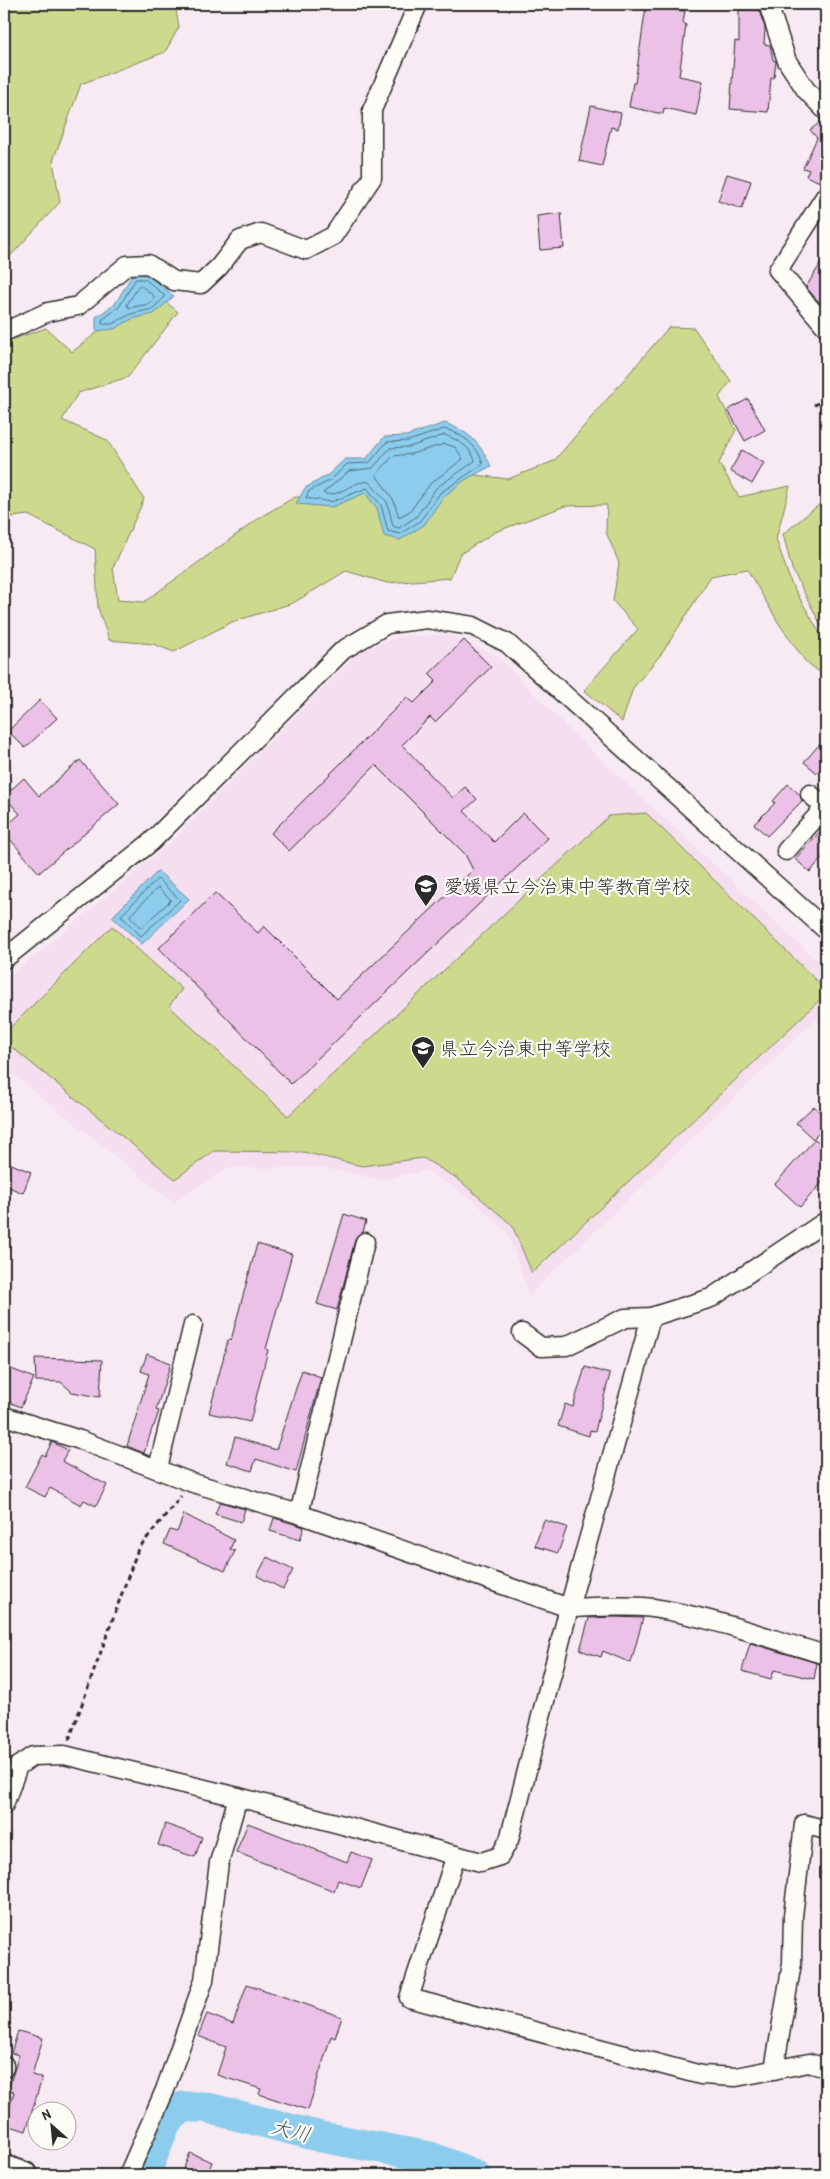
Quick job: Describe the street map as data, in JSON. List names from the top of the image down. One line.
{"water":["大川"],"places":{"school or university":["愛媛県立今治東中等教育学校","県立今治東中等学校"]},"north":"top left"}
